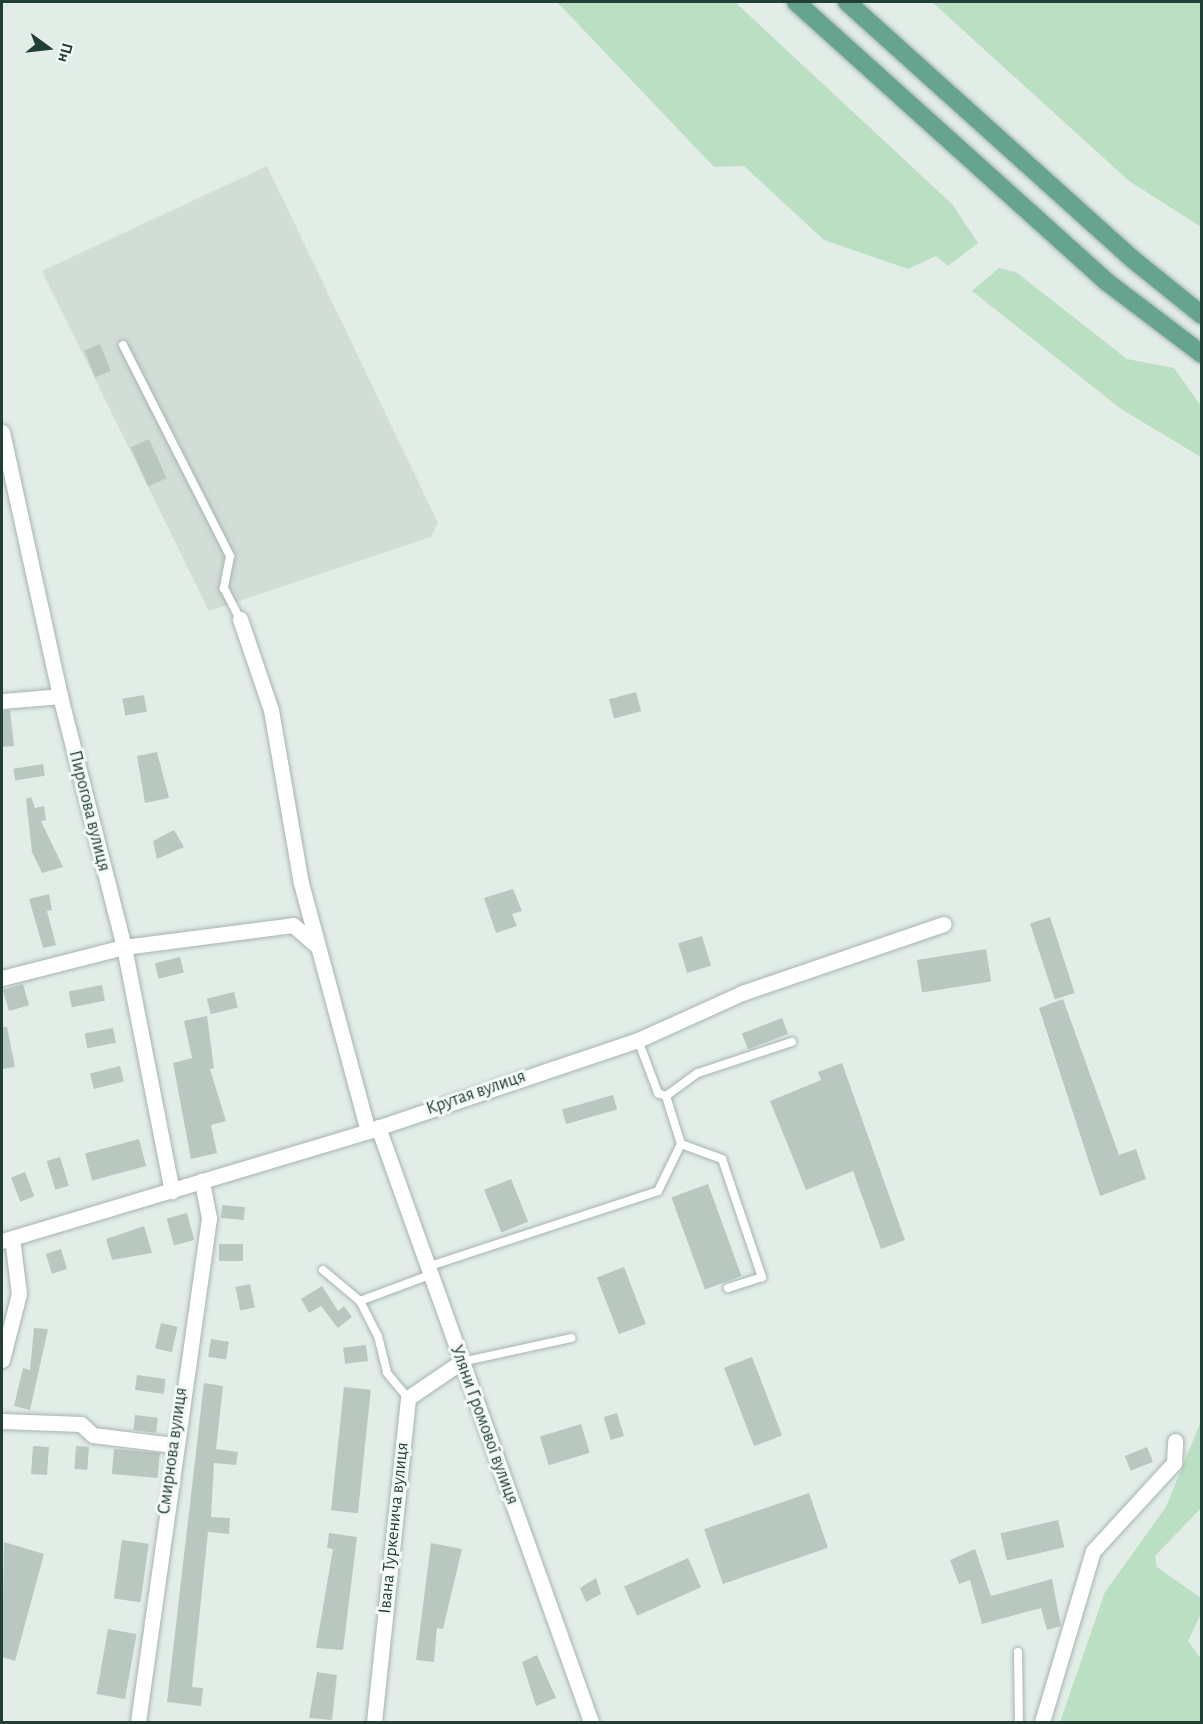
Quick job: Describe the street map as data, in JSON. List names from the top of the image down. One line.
{"streets":{"street":["Пирогова вулиця","Крутая вулиця","Уляни Громової вулиця","Смирнова вулиця","Івана Туркенича вулиця"]},"crossings":[["Пирогова вулиця","Крутая вулиця"],["Крутая вулиця","Уляни Громової вулиця"],["Крутая вулиця","Смирнова вулиця"]],"north":"right"}
